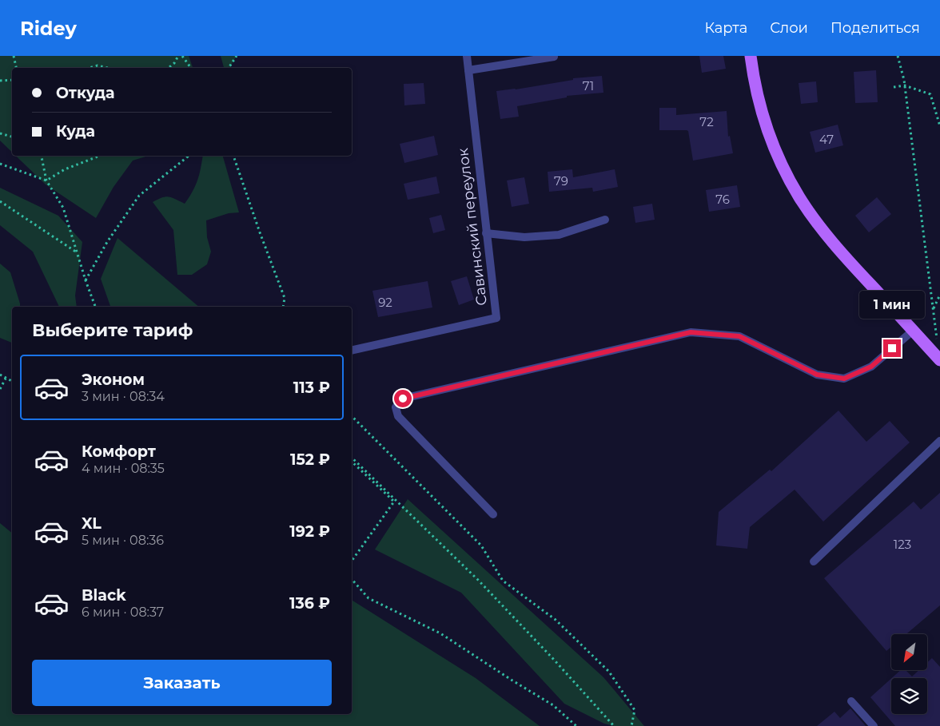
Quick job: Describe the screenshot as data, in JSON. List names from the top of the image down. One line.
{"streets":{"street":["Савинский переулок"]},"house_numbers":["71","72","47","79","76","92","123"],"north":"bottom left","page":{"header":"Ridey","nav":["Карта","Слои","Поделиться"],"banner":["Откуда","Куда"],"bubble":"1 мин","heading":"Выберите тариф","list":[{"name":"Эконом","note":"3 мин · 08:34","value":"113 ₽"},{"name":"Комфорт","note":"4 мин · 08:35","value":"152 ₽"},{"name":"XL","note":"5 мин · 08:36","value":"192 ₽"},{"name":"Black","note":"6 мин · 08:37","value":"136 ₽"}],"buttons":"Заказать"}}
